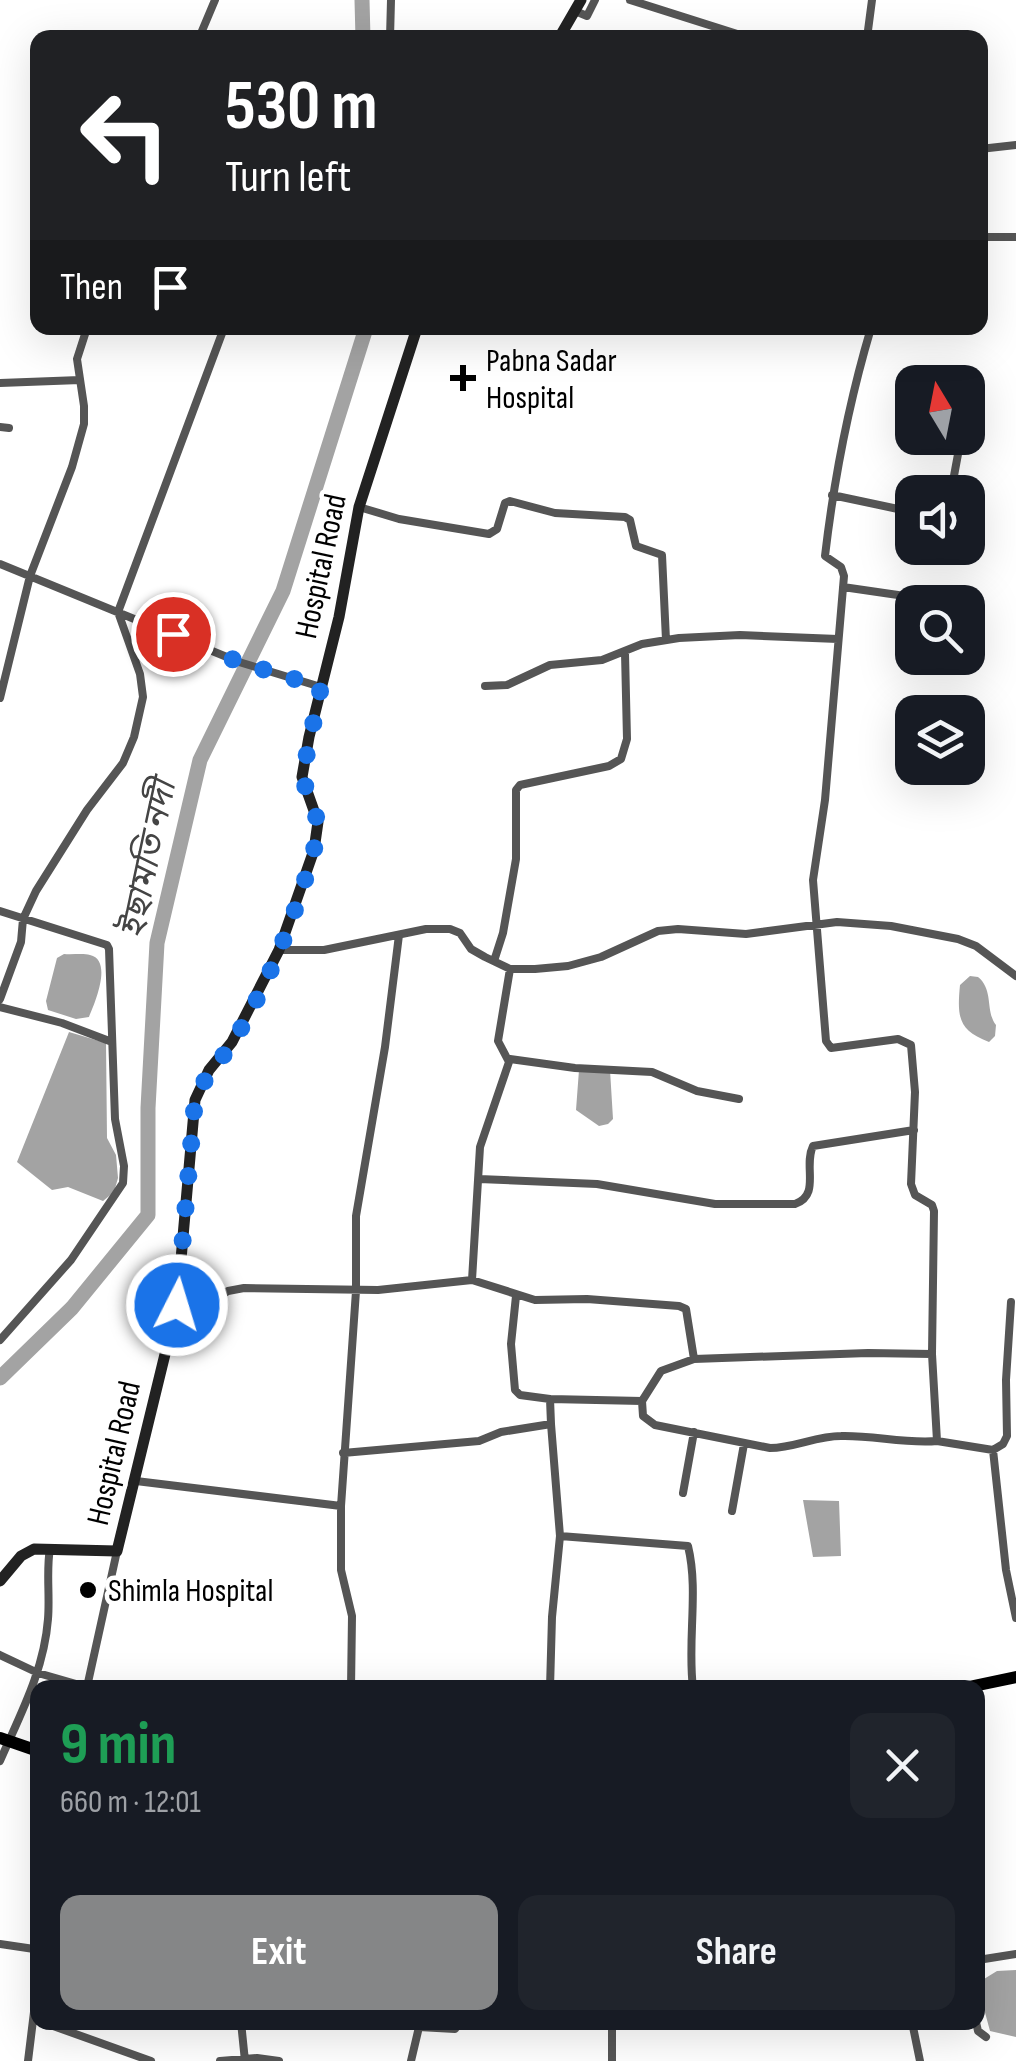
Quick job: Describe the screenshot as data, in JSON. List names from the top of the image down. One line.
{"streets":{"main road":["Hospital Road"]},"water":["ইছামতি নদী"],"places":{"health":["Pabna Sadar Hospital"],"other":["Shimla Hospital"]},"north":"top","page":{"turn":["530 m","Turn left"],"then":"Then","heading":["9 min","660 m · 12:01"],"buttons":["Exit","Share"]}}
